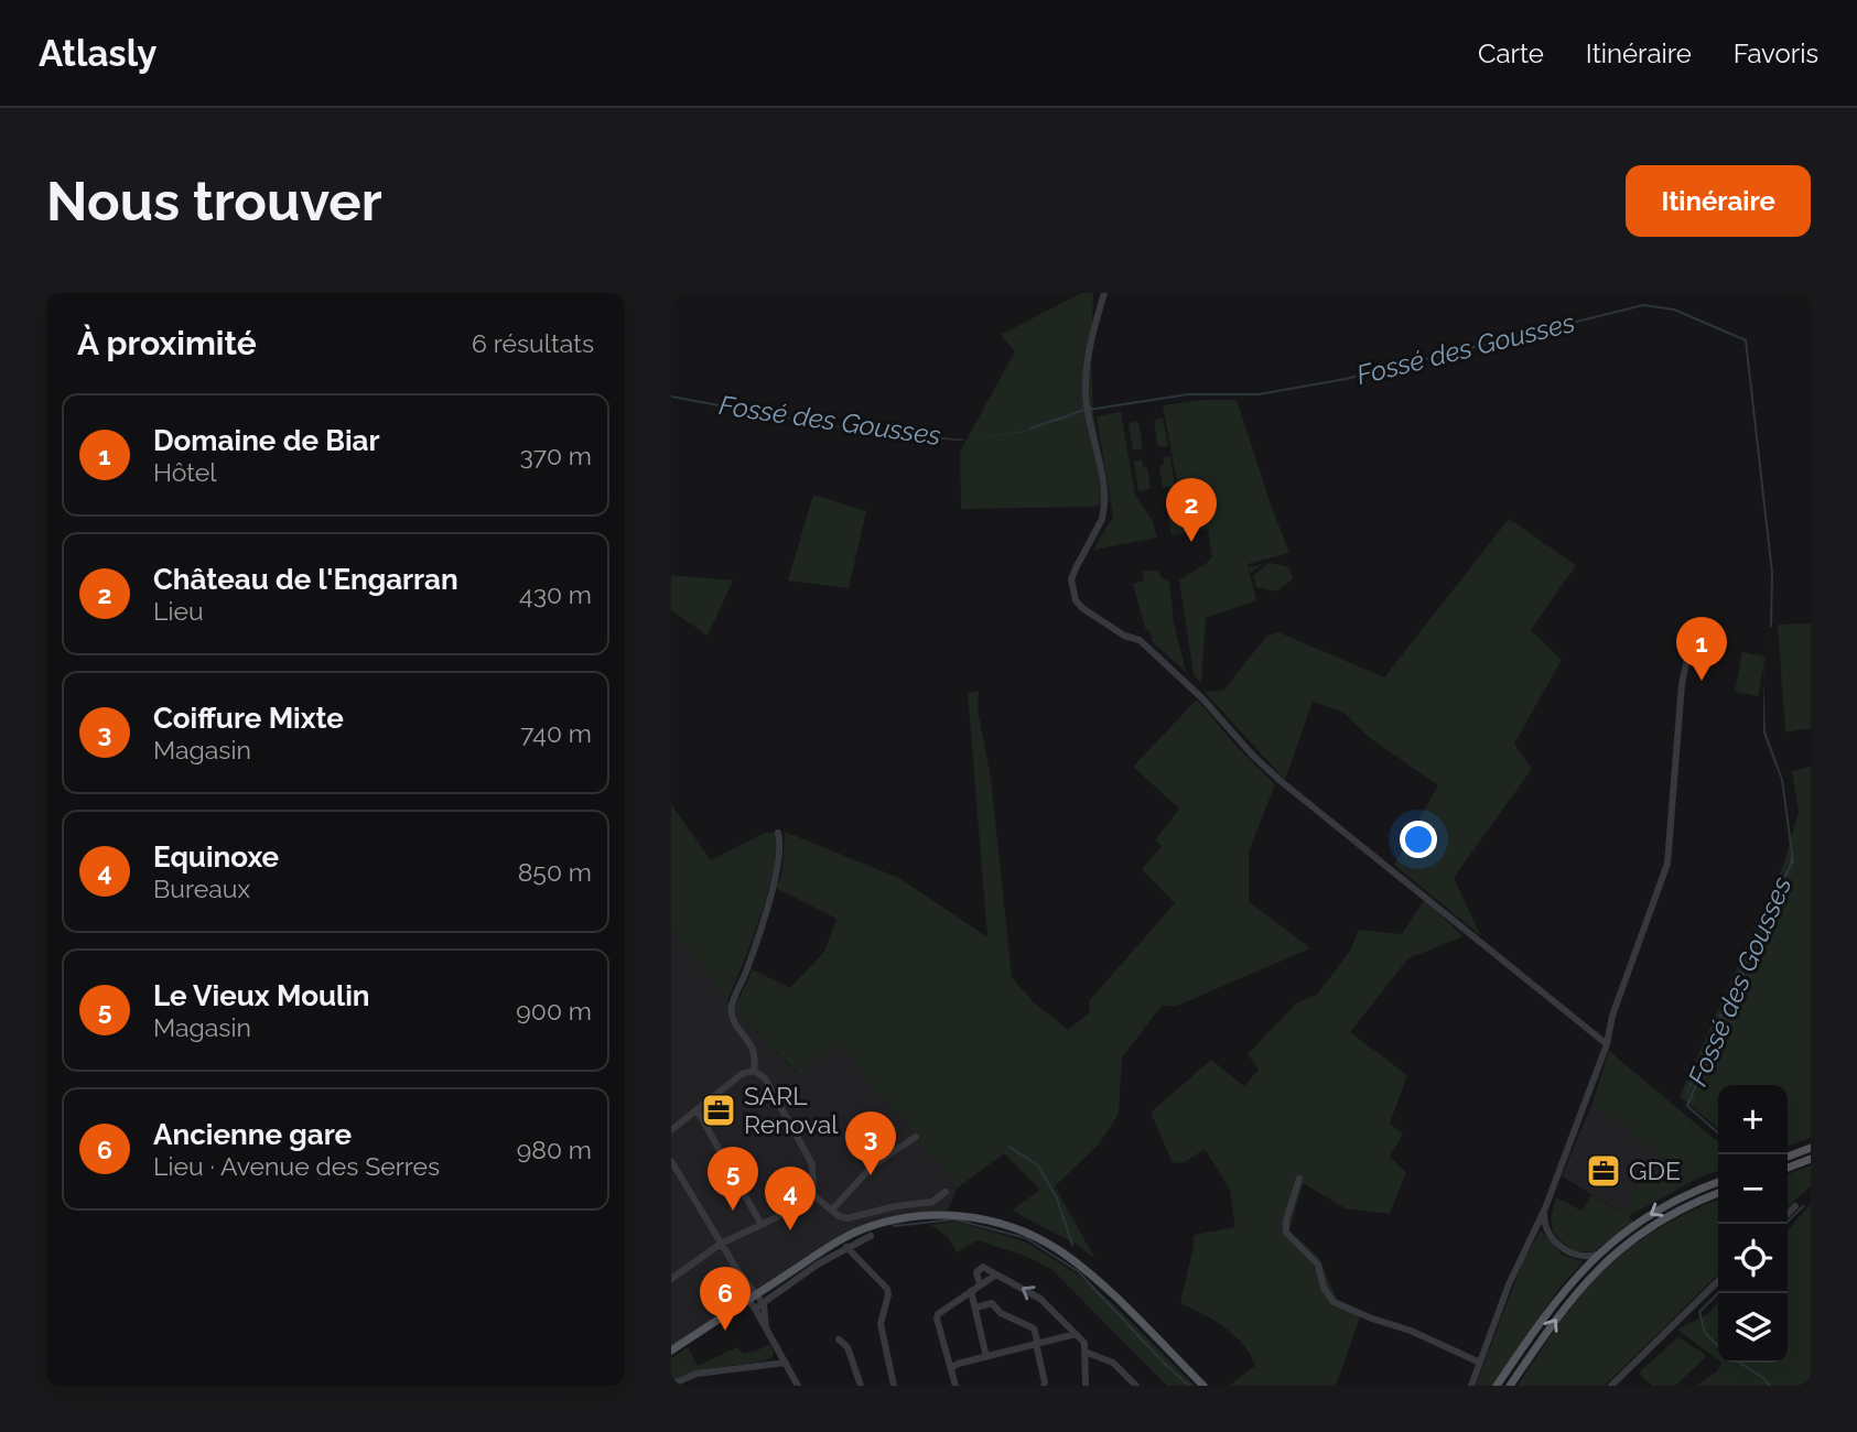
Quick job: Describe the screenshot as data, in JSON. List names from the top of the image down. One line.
{"water":["Fossé des Gousses"],"places":{"office":["SARL Renoval","GDE"]},"page":{"header":"Atlasly","nav":["Carte","Itinéraire","Favoris"],"buttons":"Itinéraire","title":"Nous trouver","heading":["À proximité","6 résultats"],"list":[{"mark":"1","name":"Domaine de Biar","note":"Hôtel","value":"370 m"},{"mark":"2","name":"Château de l'Engarran","note":"Lieu","value":"430 m"},{"mark":"3","name":"Coiffure Mixte","note":"Magasin","value":"740 m"},{"mark":"4","name":"Equinoxe","note":"Bureaux","value":"850 m"},{"mark":"5","name":"Le Vieux Moulin","note":"Magasin","value":"900 m"},{"mark":"6","name":"Ancienne gare","note":"Lieu · Avenue des Serres","value":"980 m"}],"pins":["2","1","3","5","4","6"],"map_buttons":["+","−"]}}
